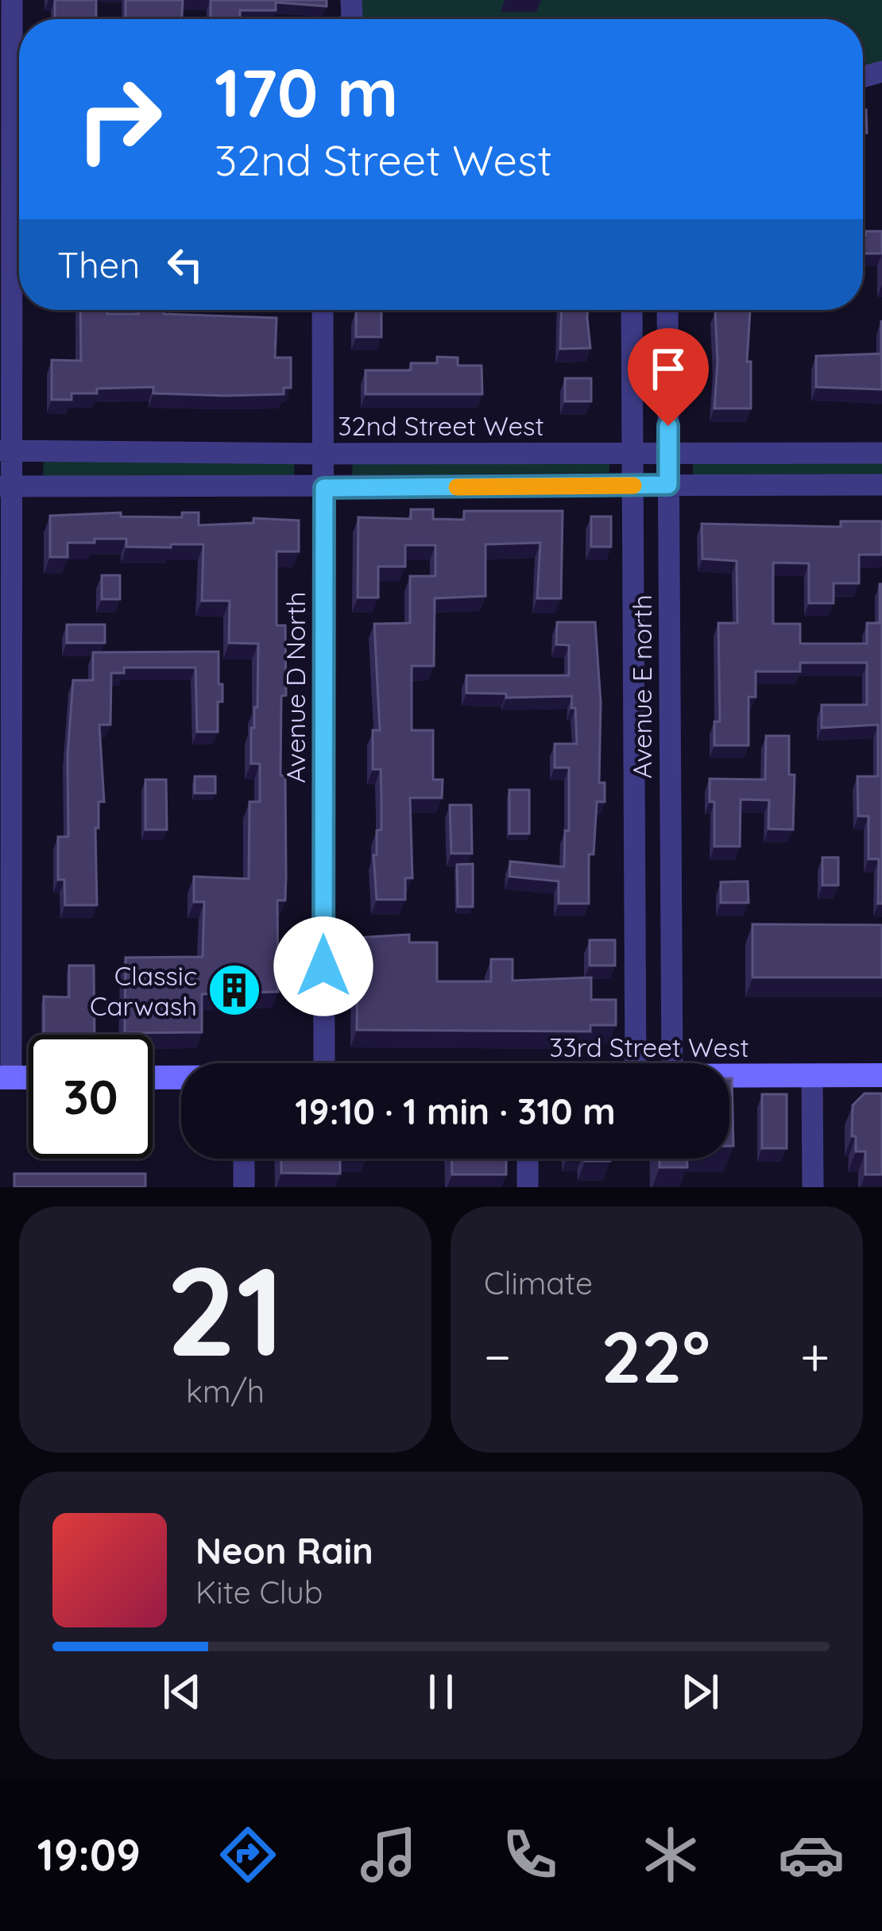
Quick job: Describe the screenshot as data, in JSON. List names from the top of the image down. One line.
{"streets":{"main road":["33rd Street West"],"street":["32nd Street West","Avenue E north","Avenue D North"]},"crossings":[["32nd Street West","Avenue E north"],["32nd Street West","Avenue D North"]],"places":{"building":["Classic Carwash"]},"page":{"turn":["170 m","32nd Street West"],"then":"Then","limit":"30","trip":"19:10 · 1 min · 310 m","tile":[["21","km/h"],"Climate"],"heat":["−","22°","+"],"song":["Neon Rain","Kite Club"],"tabs":"19:09"}}
